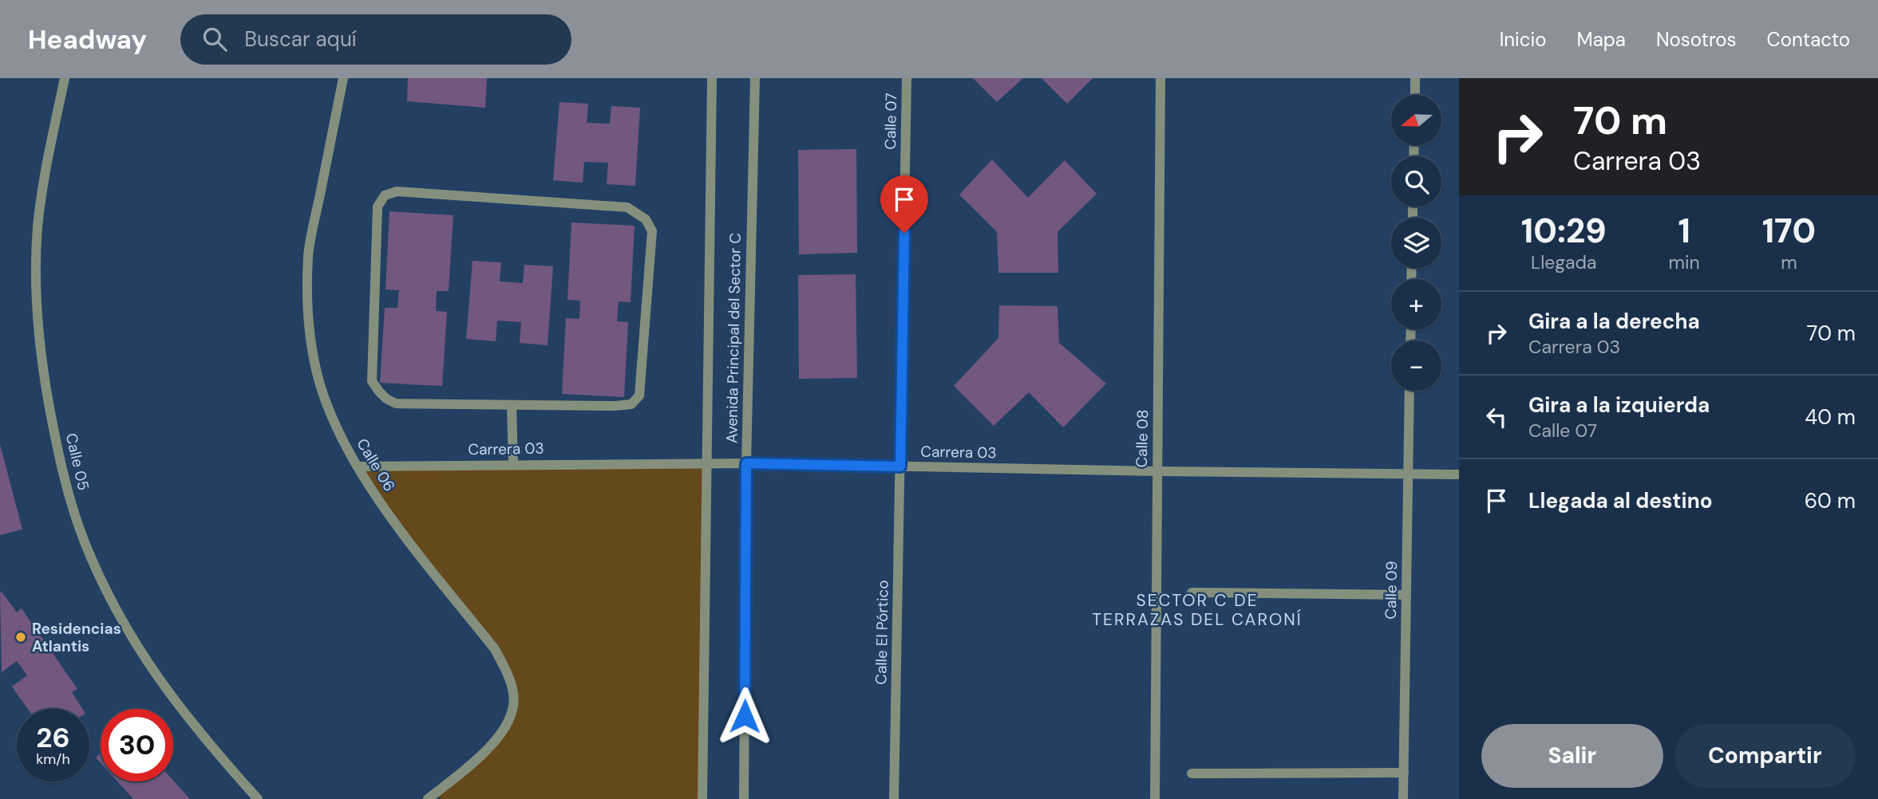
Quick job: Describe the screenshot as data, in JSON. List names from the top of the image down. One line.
{"streets":{"street":["Calle 07","Avenida Principal del Sector C","Calle 08","Carrera 03","Calle 05","Calle 06","Calle 09","Calle El Pórtico"]},"crossings":[["Calle 07","Carrera 03"],["Calle 07","Calle El Pórtico"],["Avenida Principal del Sector C","Carrera 03"],["Calle 08","Carrera 03"],["Carrera 03","Calle 06"],["Carrera 03","Calle 09"],["Carrera 03","Calle El Pórtico"]],"districts":["SECTOR C DE TERRAZAS DEL CARONÍ"],"places":["Residencias Atlantis"],"north":"left","page":{"header":"Headway","search":"Buscar aquí","nav":["Inicio","Mapa","Nosotros","Contacto"],"turn":["70 m","Carrera 03"],"map_buttons":["+","−"],"eta":["10:29","Llegada","1","min","170","m"],"list":[{"name":"Gira a la derecha","note":"Carrera 03","value":"70 m"},{"name":"Gira a la izquierda","note":"Calle 07","value":"40 m"},{"name":"Llegada al destino","value":"60 m"}],"speed":"26 km/h","limit":"30","buttons":["Salir","Compartir"]}}
